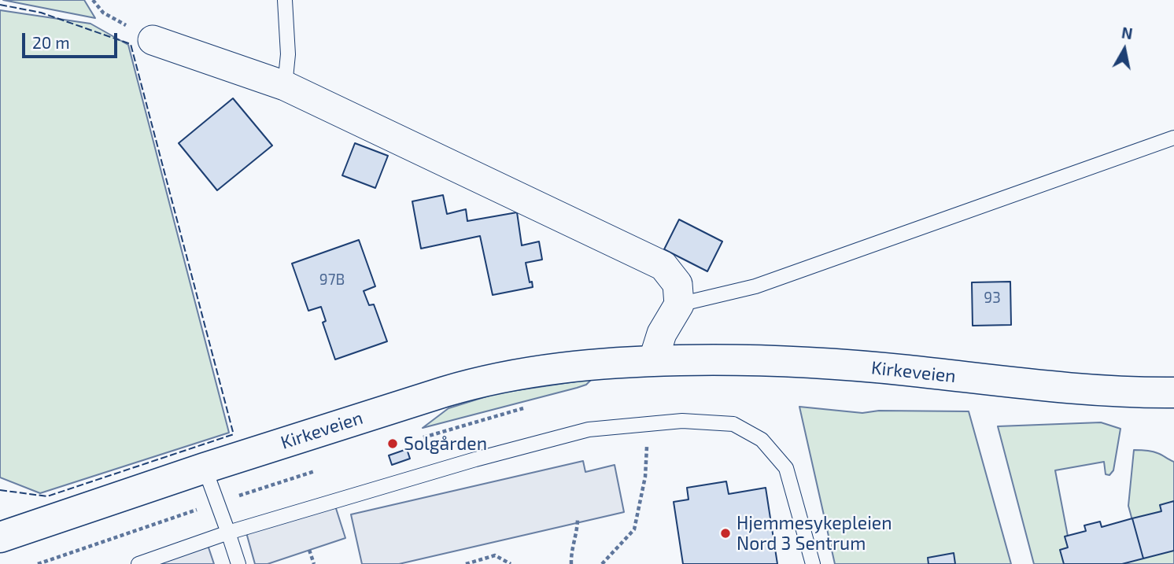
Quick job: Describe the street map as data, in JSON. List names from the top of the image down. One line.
{"streets":{"main road":["Kirkeveien"]},"places":["Solgården","Hjemmesykepleien Nord 3 Sentrum"],"house_numbers":["97B","93"],"scale_bar":"20 m","north":"top"}
